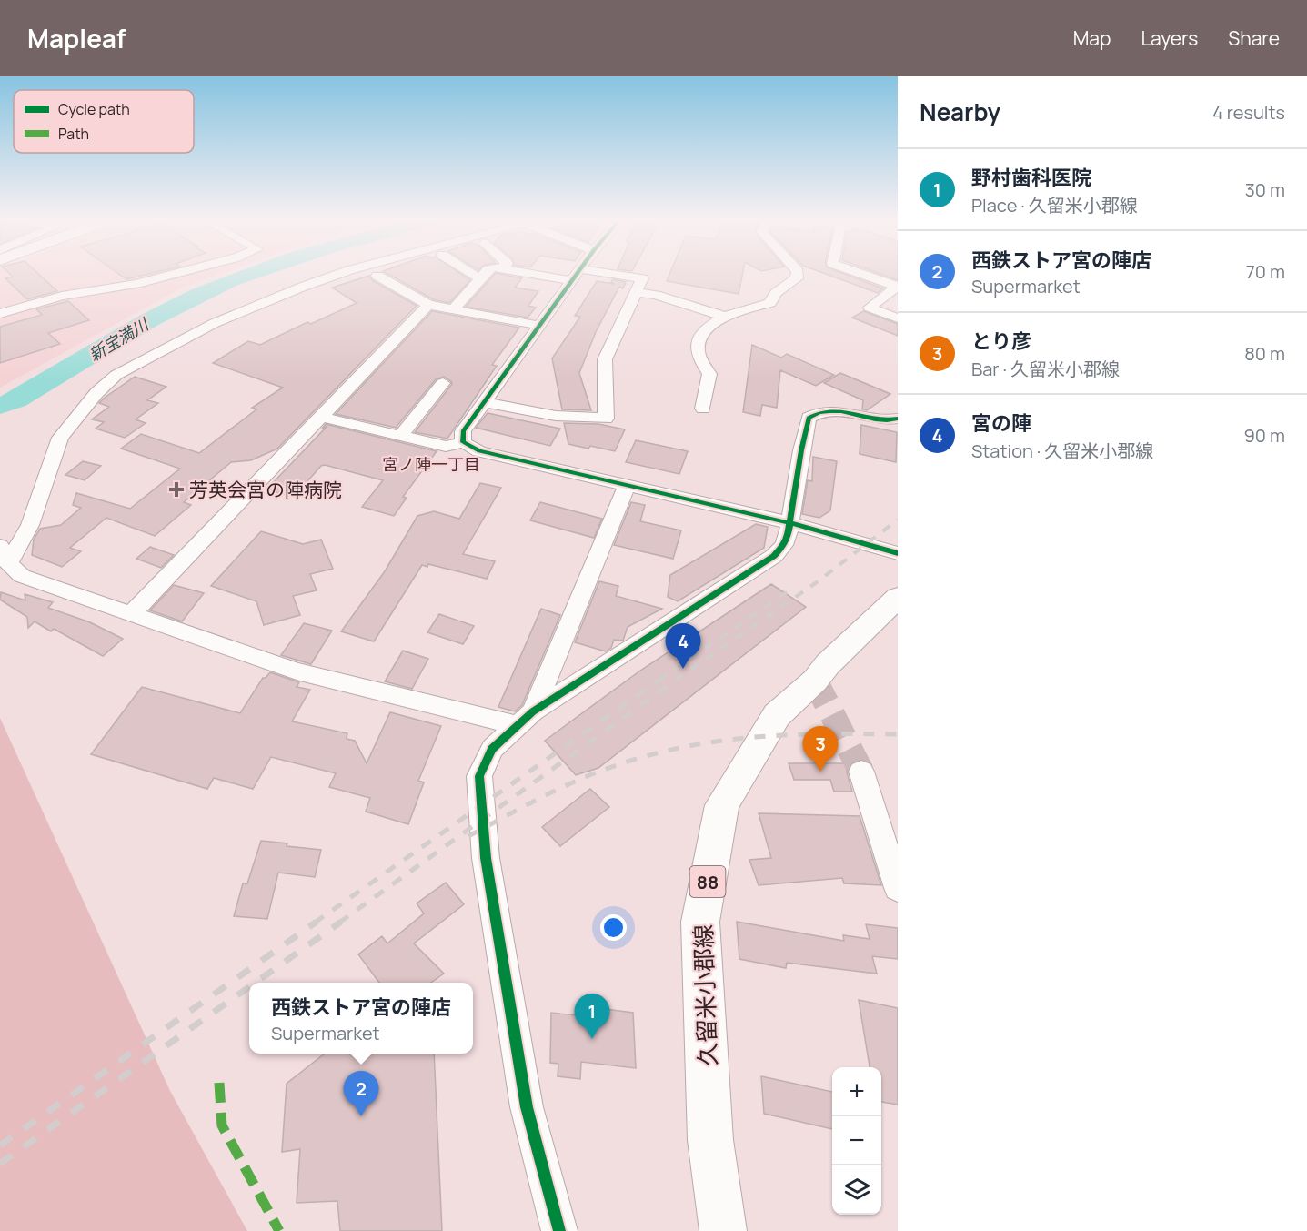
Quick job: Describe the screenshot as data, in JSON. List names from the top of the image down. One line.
{"streets":{"main road":["88","久留米小郡線"]},"districts":["宮ノ陣一丁目"],"water":["新宝満川"],"places":{"health":["芳英会宮の陣病院"]},"legend":["Cycle path","Path"],"page":{"header":"Mapleaf","nav":["Map","Layers","Share"],"heading":["Nearby","4 results"],"list":[{"mark":"1","name":"野村歯科医院","note":"Place · 久留米小郡線","value":"30 m"},{"mark":"2","name":"西鉄ストア宮の陣店","note":"Supermarket","value":"70 m"},{"mark":"3","name":"とり彦","note":"Bar · 久留米小郡線","value":"80 m"},{"mark":"4","name":"宮の陣","note":"Station · 久留米小郡線","value":"90 m"}],"pins":["4","3","1","2"],"popup":["西鉄ストア宮の陣店","Supermarket"],"map_buttons":["+","−"]}}
